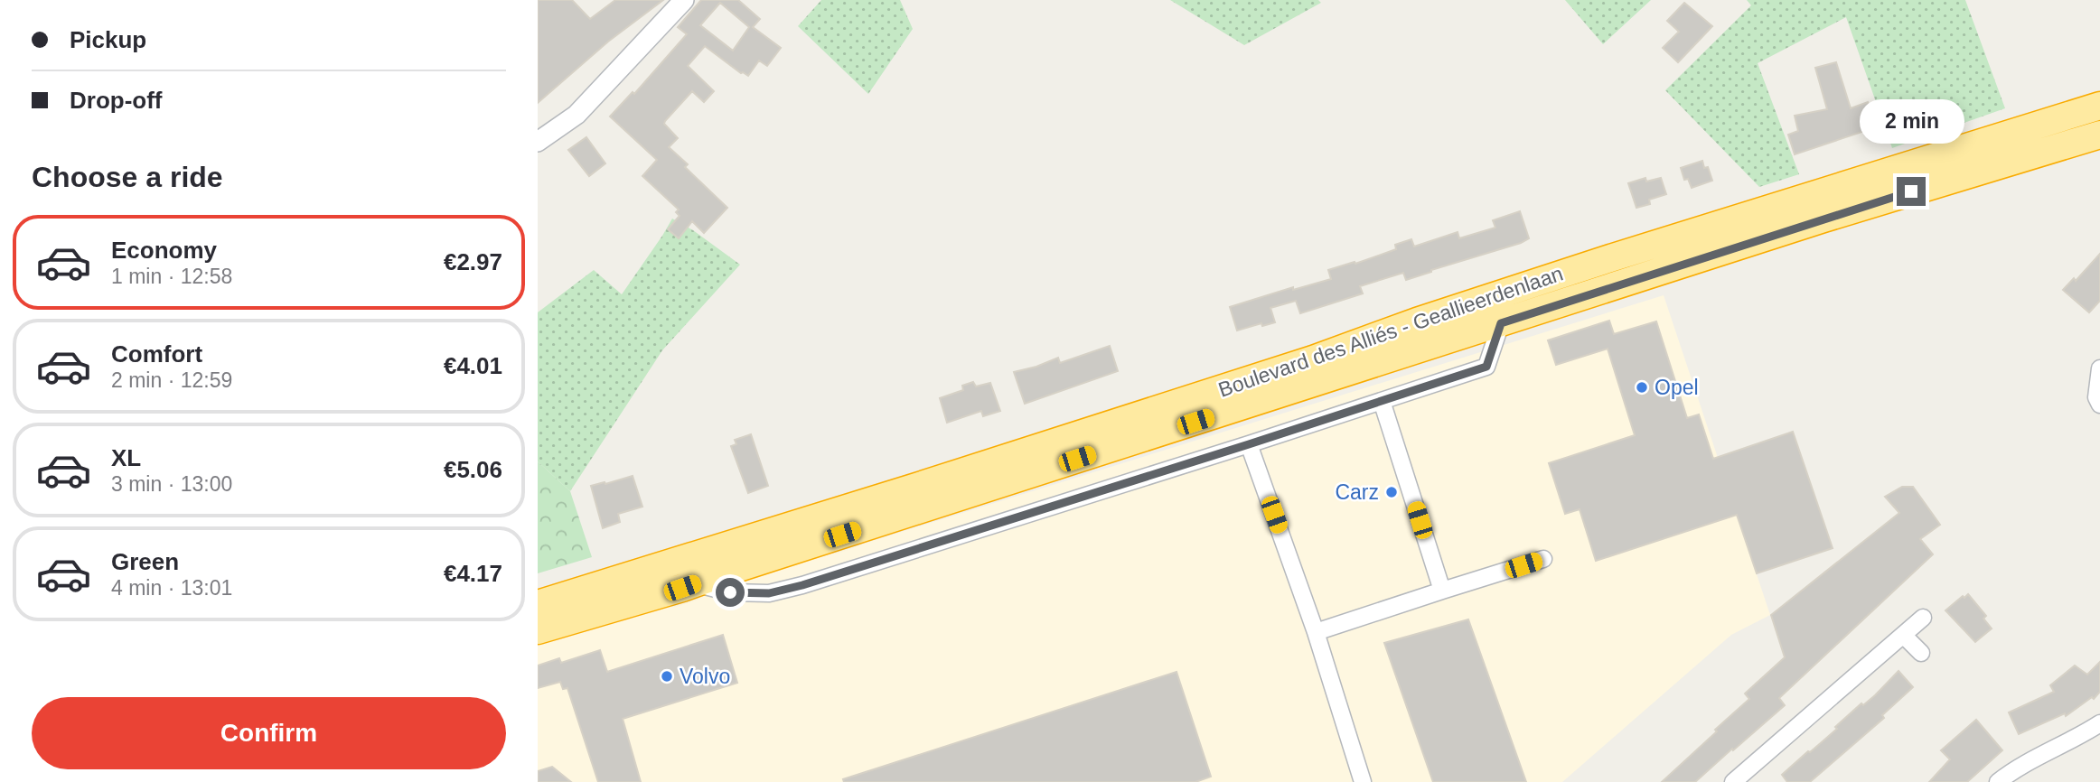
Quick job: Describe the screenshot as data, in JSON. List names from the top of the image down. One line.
{"streets":{"highway":["Boulevard des Alliés - Geallieerdenlaan"]},"places":["Opel","Carz","Volvo"],"page":{"banner":["Pickup","Drop-off"],"bubble":"2 min","heading":"Choose a ride","list":[{"name":"Economy","note":"1 min · 12:58","value":"€2.97"},{"name":"Comfort","note":"2 min · 12:59","value":"€4.01"},{"name":"XL","note":"3 min · 13:00","value":"€5.06"},{"name":"Green","note":"4 min · 13:01","value":"€4.17"}],"buttons":"Confirm"}}
